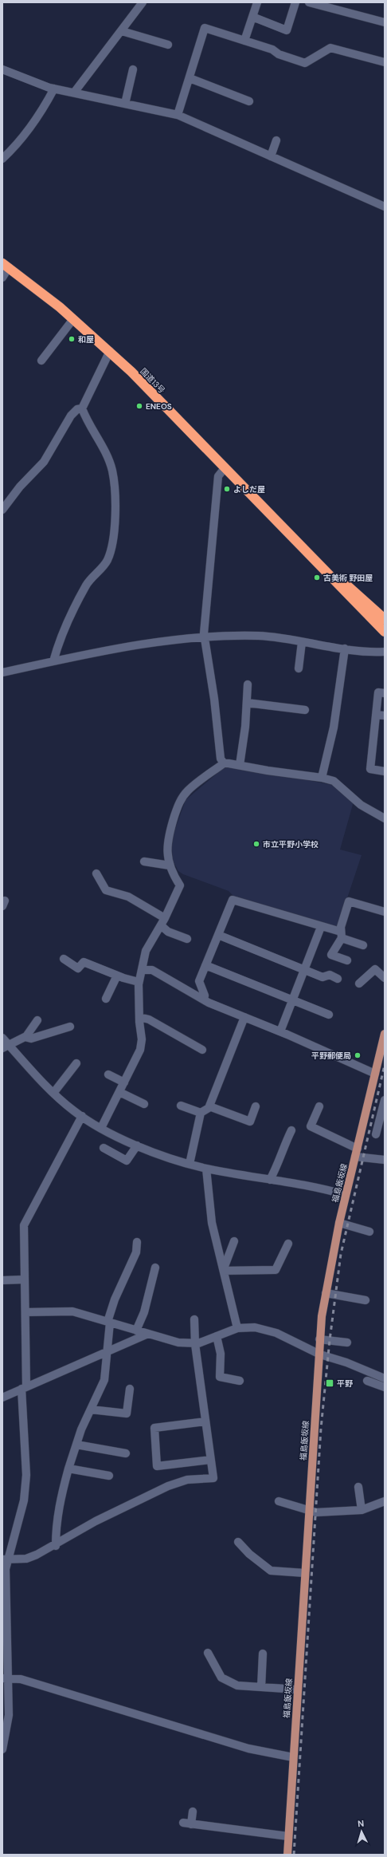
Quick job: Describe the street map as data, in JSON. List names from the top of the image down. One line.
{"streets":{"highway":["国道13号"],"main road":["福島飯坂線"]},"places":{"other":["和屋","ENEOS","よしだ屋","古美術 野田屋","市立平野小学校","平野郵便局"],"transit":["平野"]},"north":"top"}
